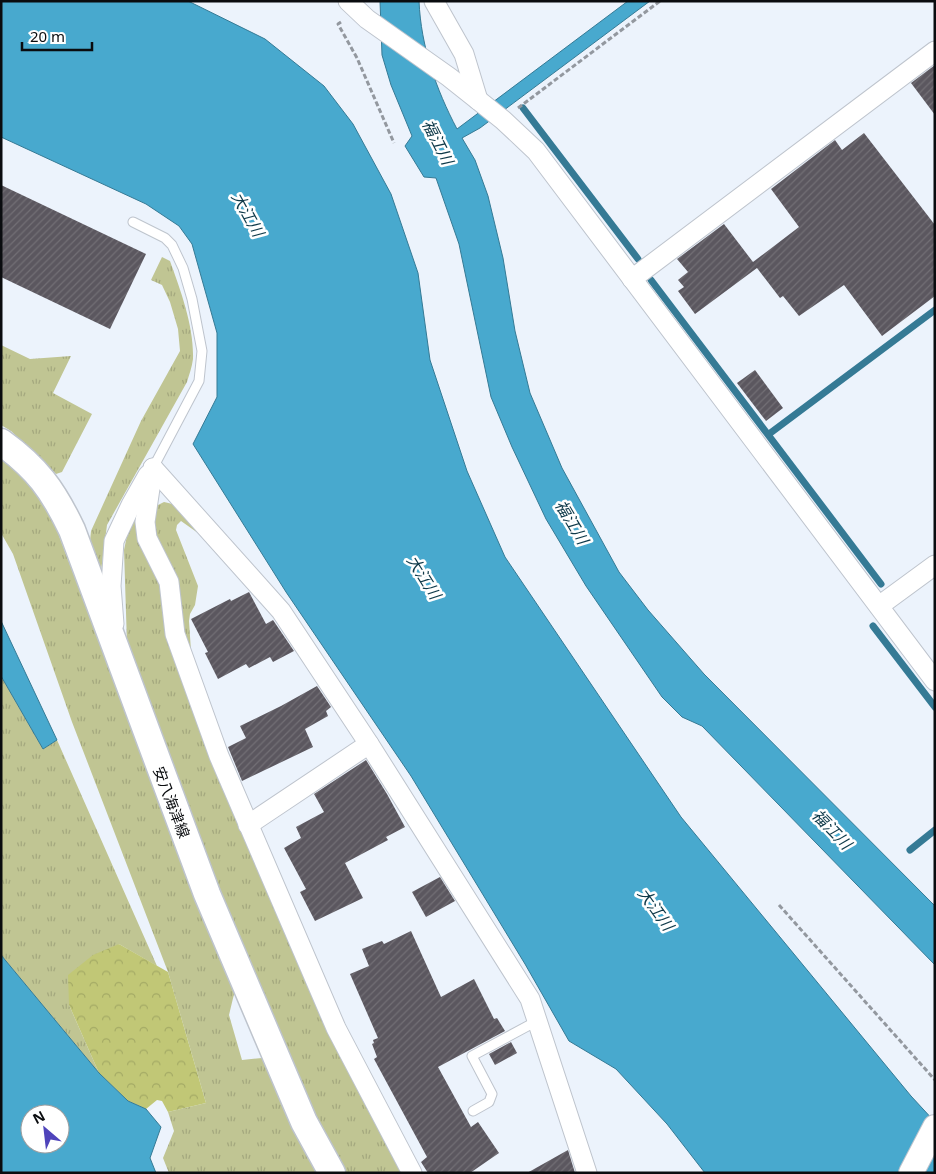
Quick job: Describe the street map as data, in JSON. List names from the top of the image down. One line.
{"streets":{"main road":["安八海津線"]},"water":["福江川","大江川"],"scale_bar":"20 m","north":"top left"}
